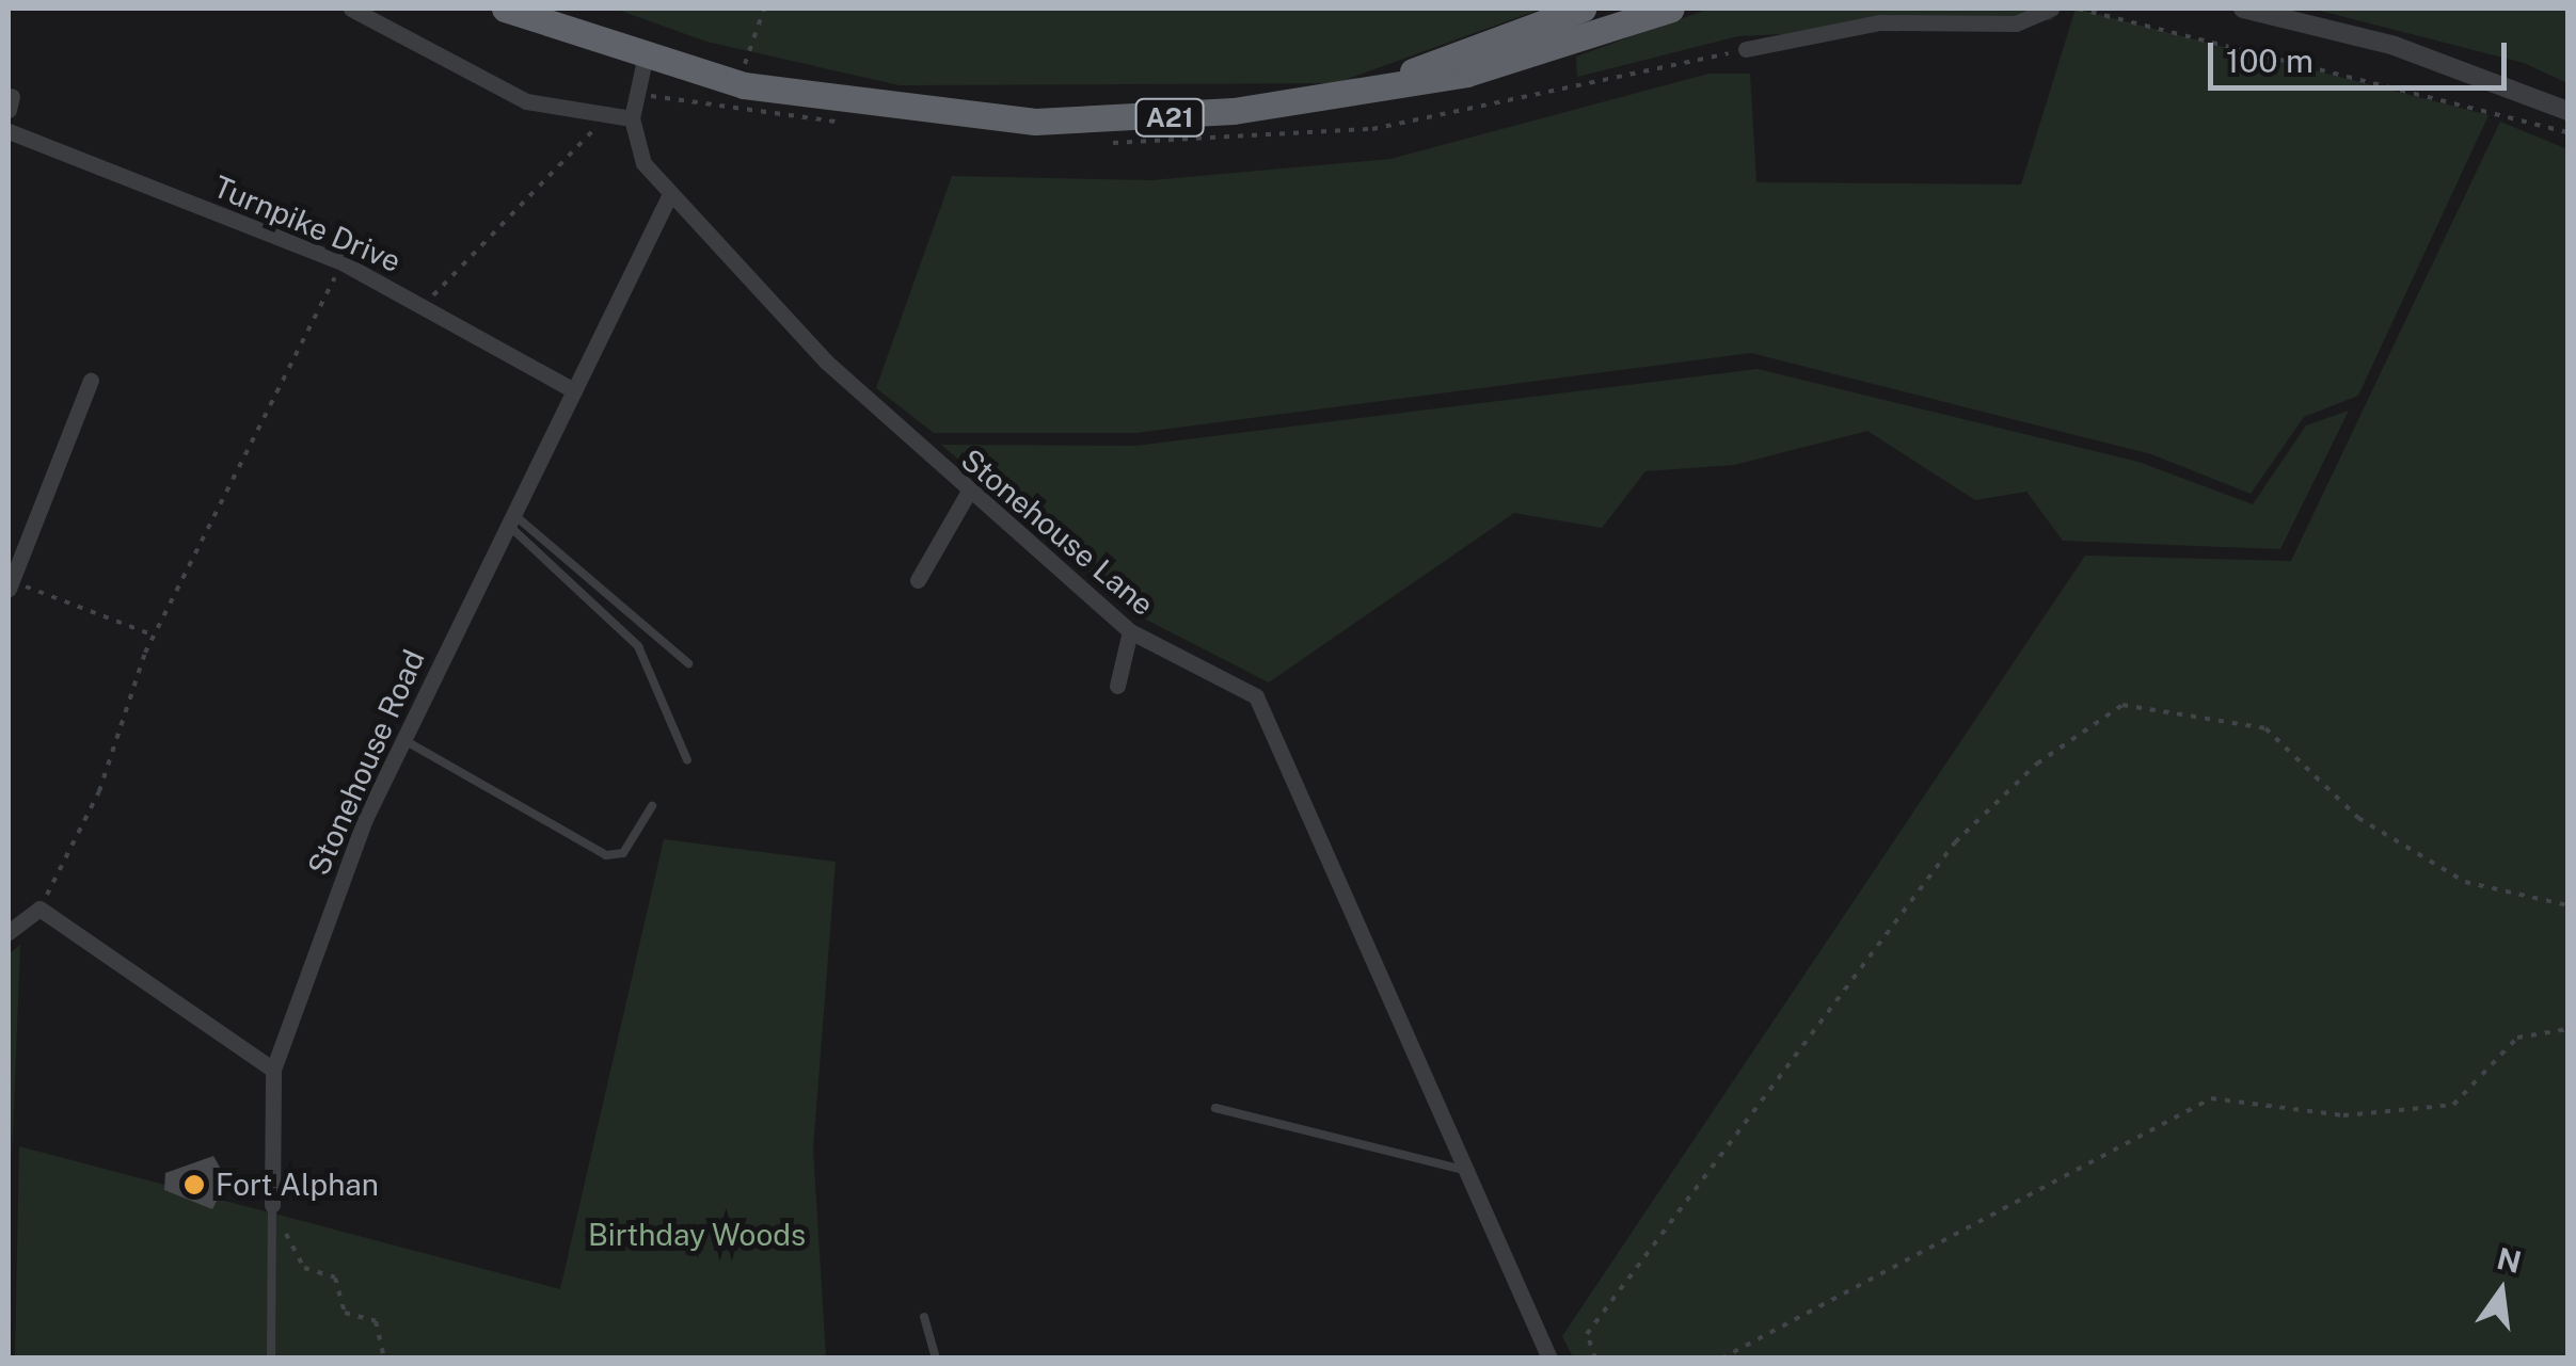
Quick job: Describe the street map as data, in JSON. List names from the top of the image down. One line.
{"streets":{"highway":["A21"],"street":["Turnpike Drive","Stonehouse Lane","Stonehouse Road"]},"crossings":[["Turnpike Drive","Stonehouse Road"],["Stonehouse Lane","Stonehouse Road"]],"parks":["Birthday Woods"],"places":["Fort Alphan"],"scale_bar":"100 m","north":"top"}
